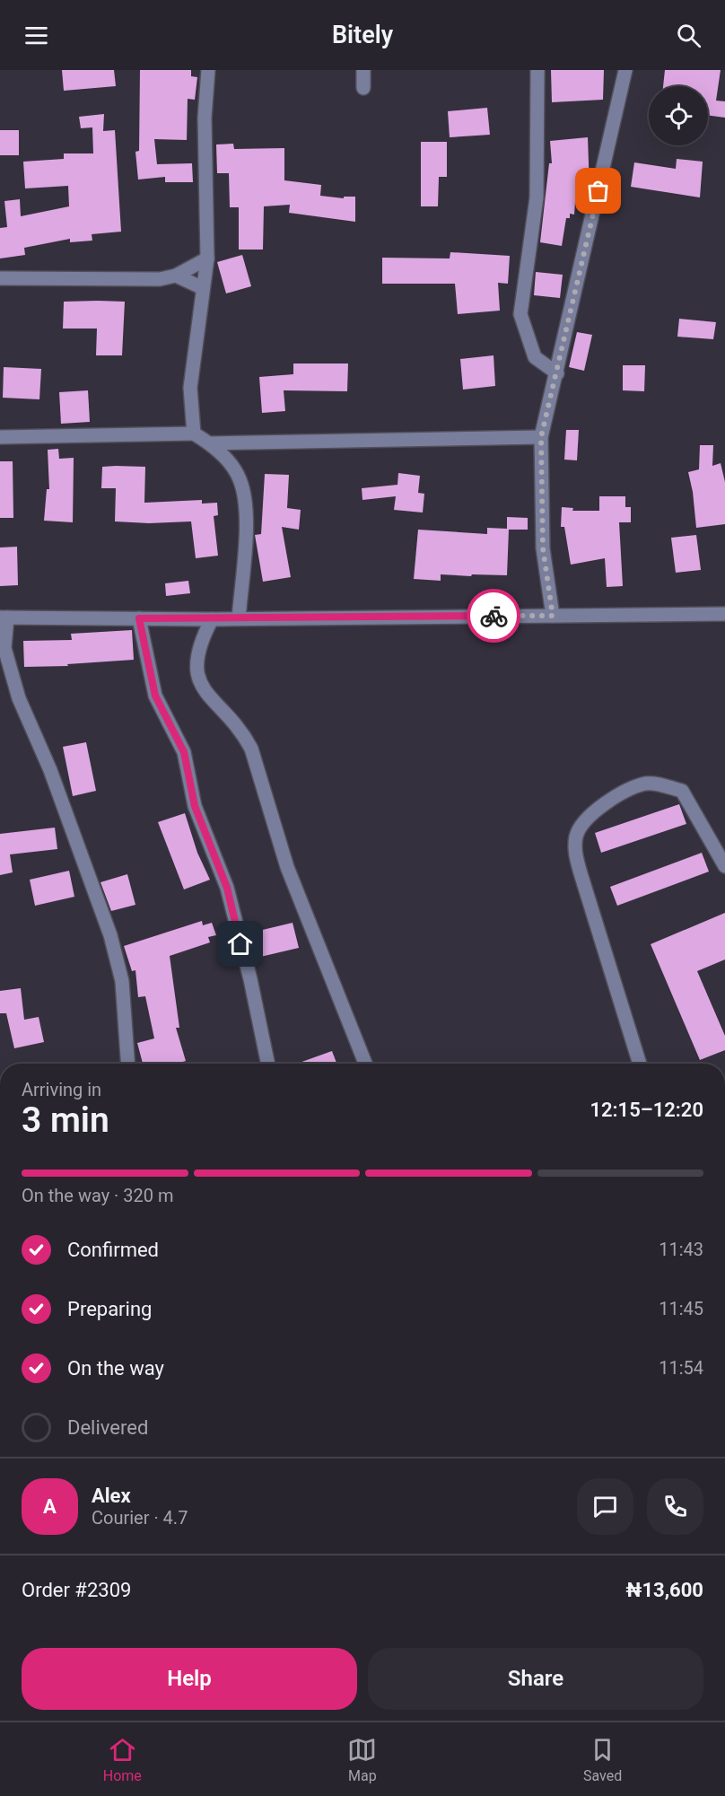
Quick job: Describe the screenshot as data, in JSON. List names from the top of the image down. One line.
{"page":{"header":"Bitely","heading":["3 min","Arriving in","12:15–12:20"],"panel":["Alex","Courier · 4.7","Order #2309","₦13,600"],"bar":"On the way · 320 m","list":[["Confirmed","11:43"],["Preparing","11:45"],["On the way","11:54"],"Delivered"],"round":"A","buttons":["Help","Share"],"tabs":["Home","Map","Saved"]}}
